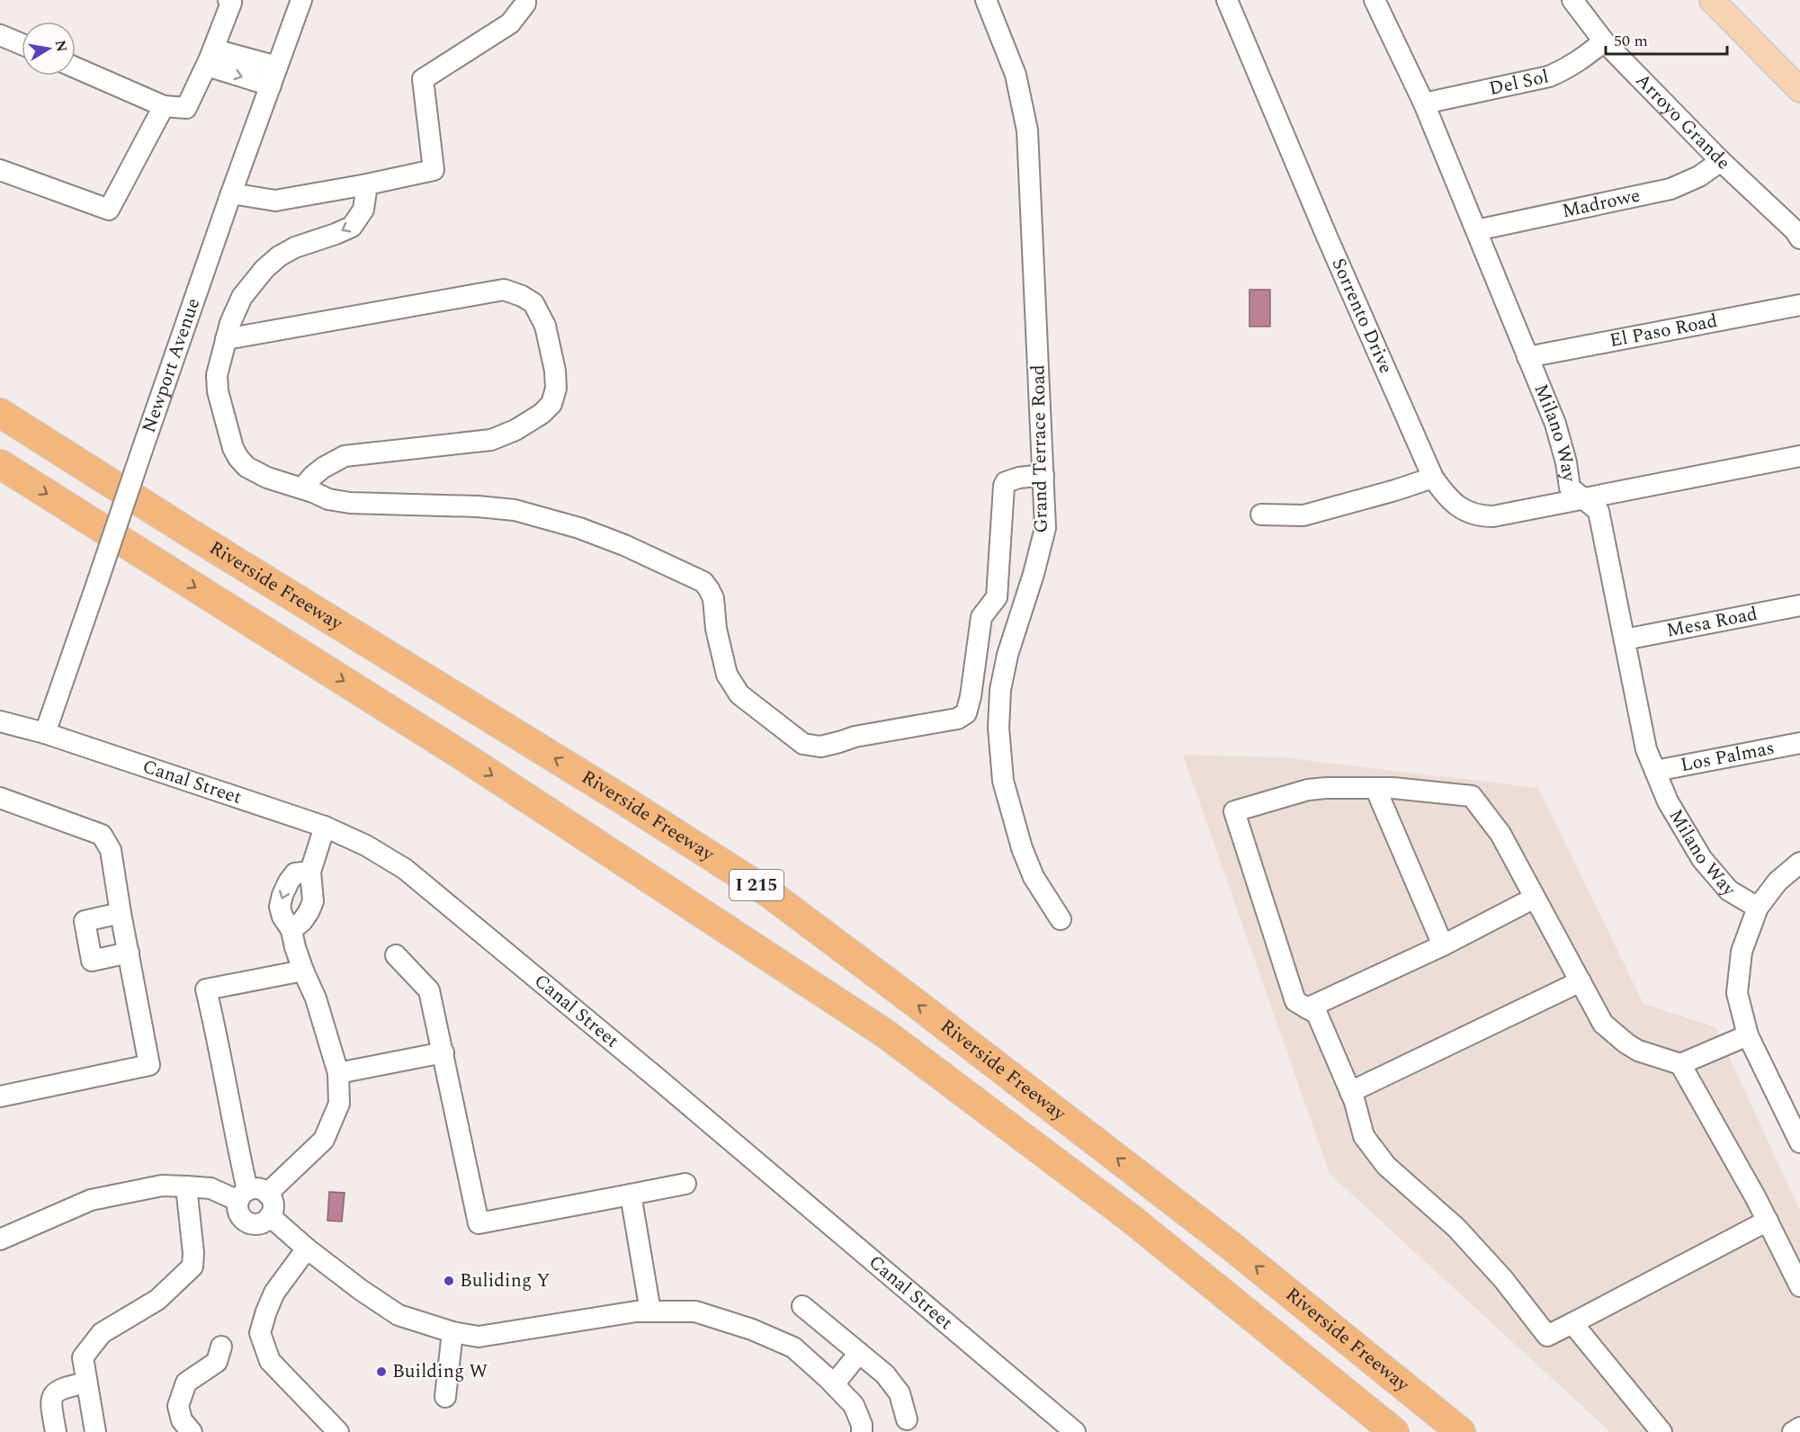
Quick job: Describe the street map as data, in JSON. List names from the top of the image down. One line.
{"streets":{"highway":["Riverside Freeway","I 215"],"street":["Del Sol","Arroyo Grande","Madrowe","Sorrento Drive","El Paso Road","Newport Avenue","Milano Way","Grand Terrace Road","Mesa Road","Los Palmas","Canal Street"]},"crossings":[["Del Sol","Arroyo Grande"],["Del Sol","Milano Way"],["Arroyo Grande","Madrowe"],["Madrowe","Milano Way"],["Sorrento Drive","Milano Way"],["El Paso Road","Milano Way"],["Newport Avenue","Canal Street"],["Milano Way","Mesa Road"],["Milano Way","Los Palmas"]],"places":["Buliding Y","Building W"],"scale_bar":"50 m","north":"right"}
